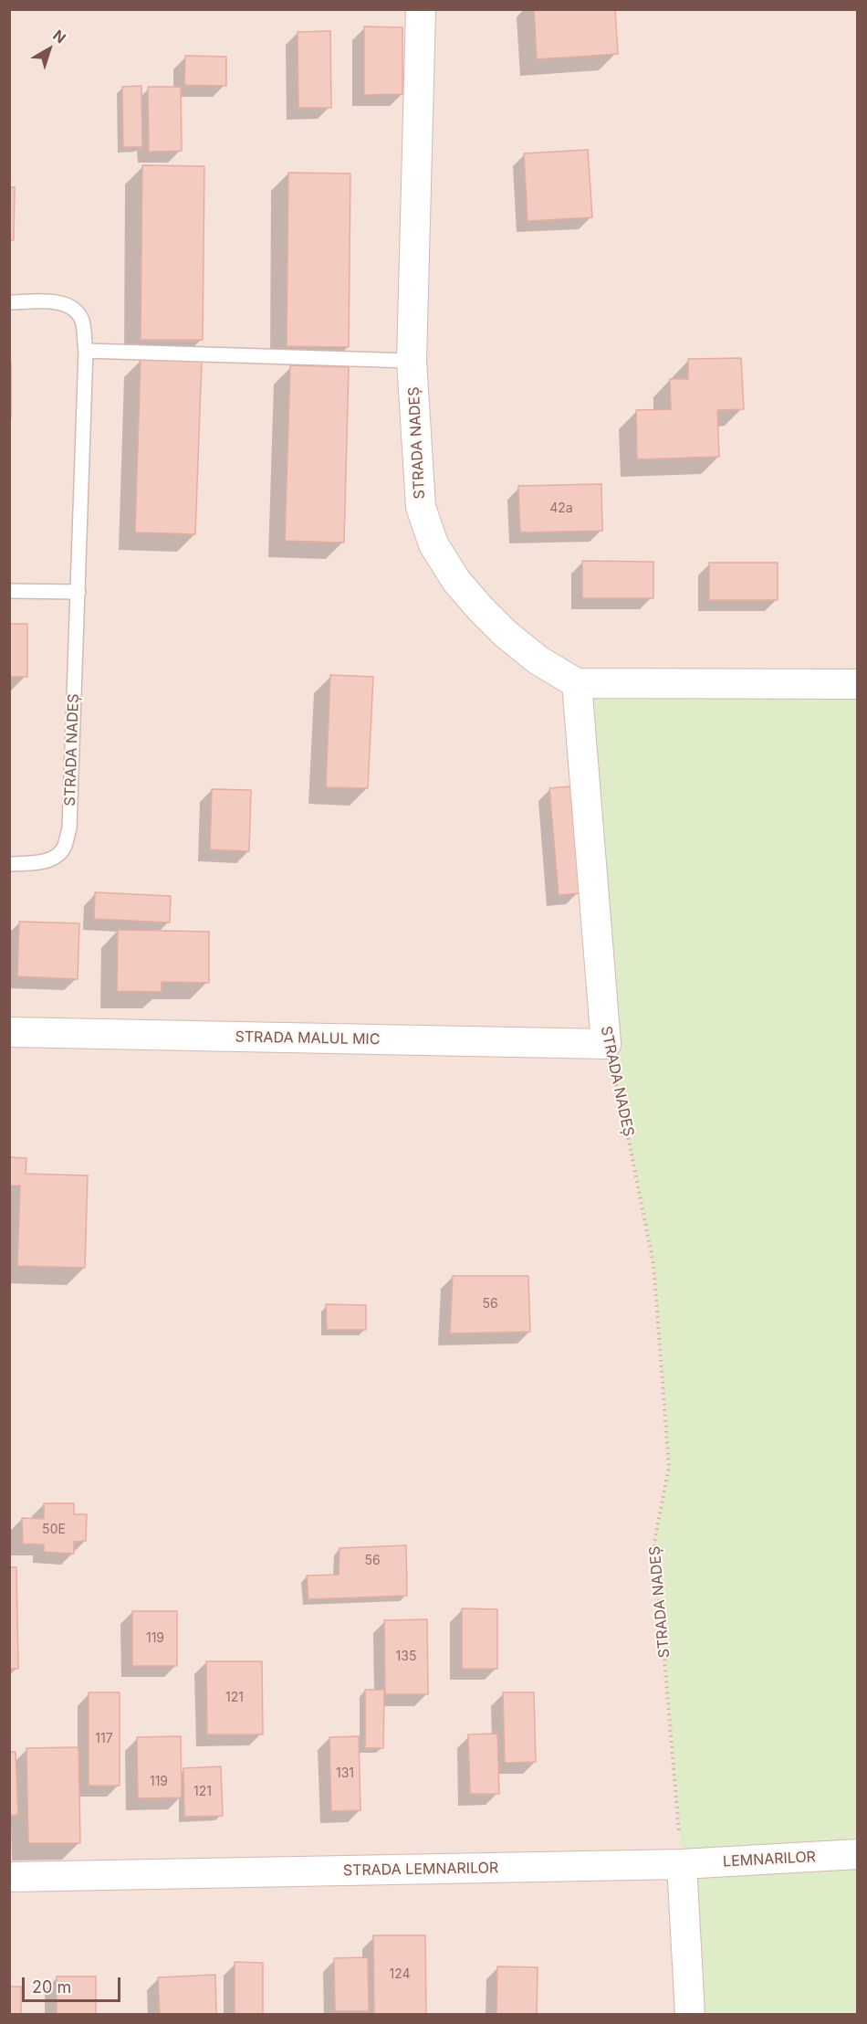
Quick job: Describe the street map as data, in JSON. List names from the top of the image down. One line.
{"streets":{"street":["STRADA NADEȘ","STRADA MALUL MIC","LEMNARILOR","STRADA LEMNARILOR"]},"crossings":[["STRADA NADEȘ","STRADA MALUL MIC"],["STRADA NADEȘ","LEMNARILOR"],["STRADA NADEȘ","STRADA LEMNARILOR"],["LEMNARILOR","STRADA LEMNARILOR"]],"house_numbers":["42a","56","50E","56","119","135","121","117","131","119","121","124"],"scale_bar":"20 m","north":"top right"}
